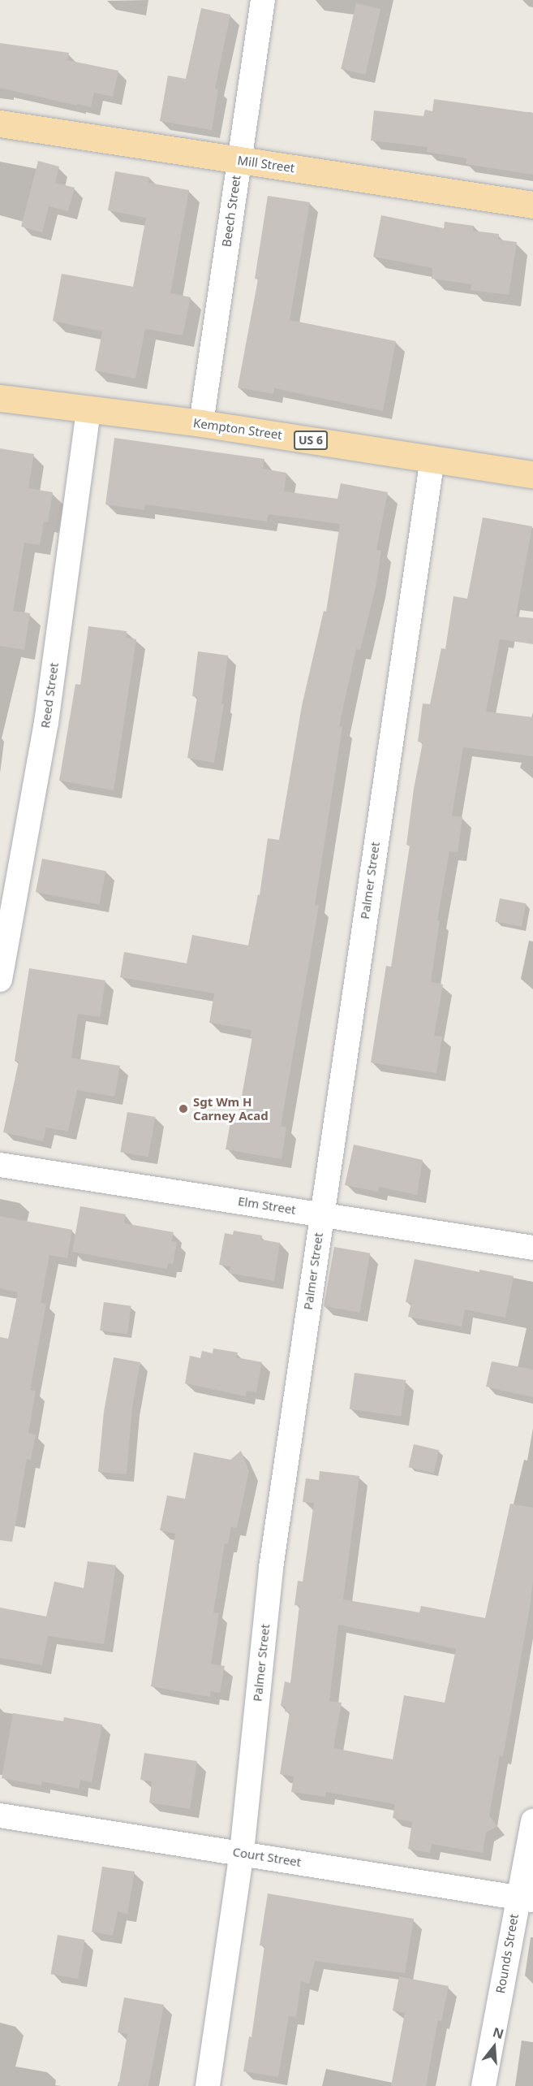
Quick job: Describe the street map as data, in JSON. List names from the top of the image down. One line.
{"streets":{"main road":["Mill Street","Kempton Street","US 6"],"street":["Beech Street","Reed Street","Palmer Street","Elm Street","Court Street","Rounds Street"]},"crossings":[["Mill Street","Beech Street"],["Beech Street","Kempton Street"],["Kempton Street","Reed Street"],["Kempton Street","Palmer Street"],["Palmer Street","Elm Street"],["Palmer Street","Court Street"],["Court Street","Rounds Street"]],"places":["Sgt Wm H Carney Acad"],"north":"top"}
